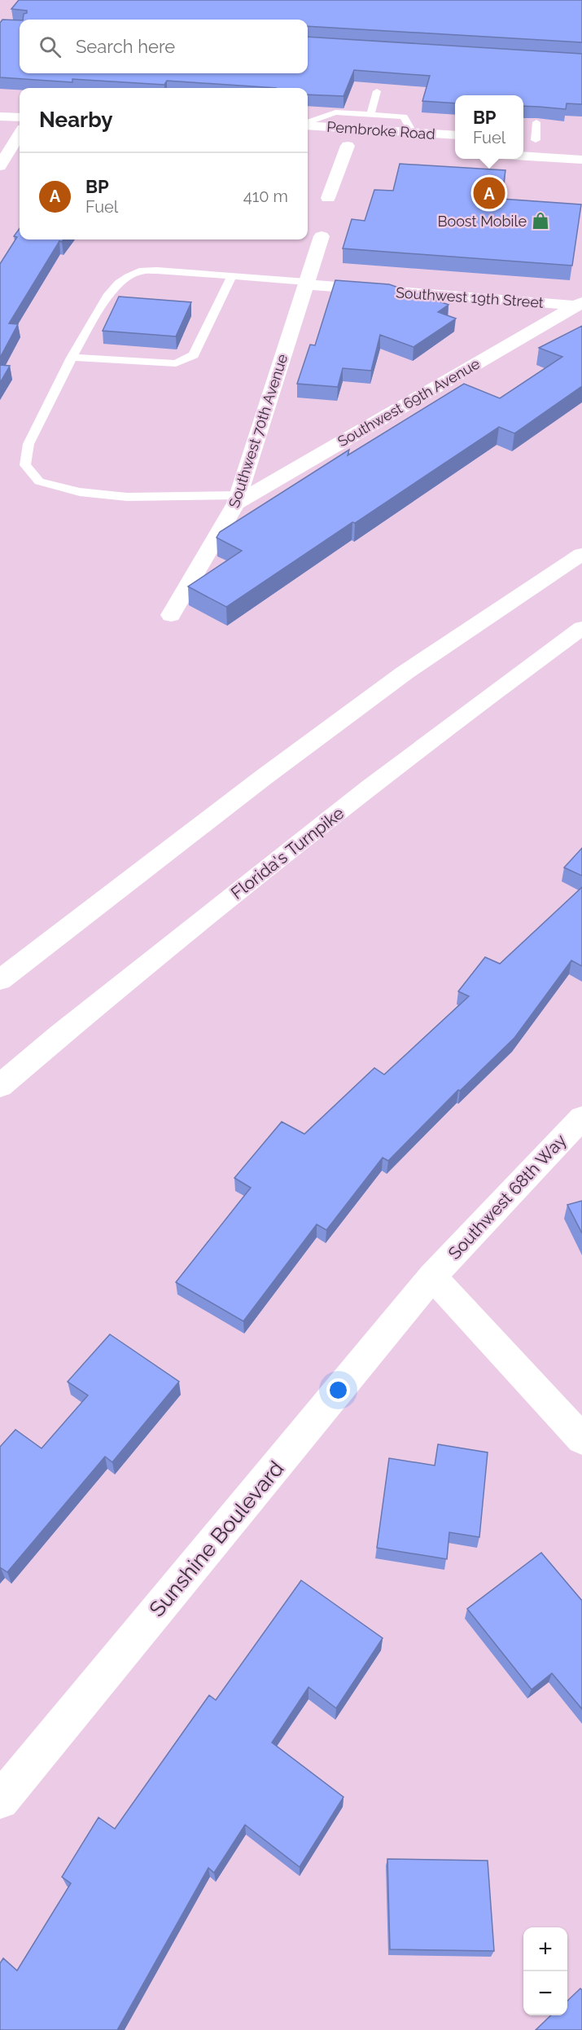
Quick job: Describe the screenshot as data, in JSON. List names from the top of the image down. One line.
{"streets":{"main road":["Pembroke Road","Southwest 19th Street","Southwest 69th Avenue","Southwest 70th Avenue","Florida's Turnpike","Southwest 68th Way","Sunshine Boulevard"]},"crossings":[["Southwest 19th Street","Southwest 69th Avenue"],["Southwest 19th Street","Southwest 70th Avenue"],["Southwest 69th Avenue","Southwest 70th Avenue"],["Southwest 68th Way","Sunshine Boulevard"]],"places":{"shop":["Boost Mobile"]},"page":{"search":"Search here","heading":"Nearby","popup":["BP","Fuel"],"list":[{"mark":"A","name":"BP","note":"Fuel","value":"410 m"}],"pins":"A","map_buttons":["+","−"]}}
